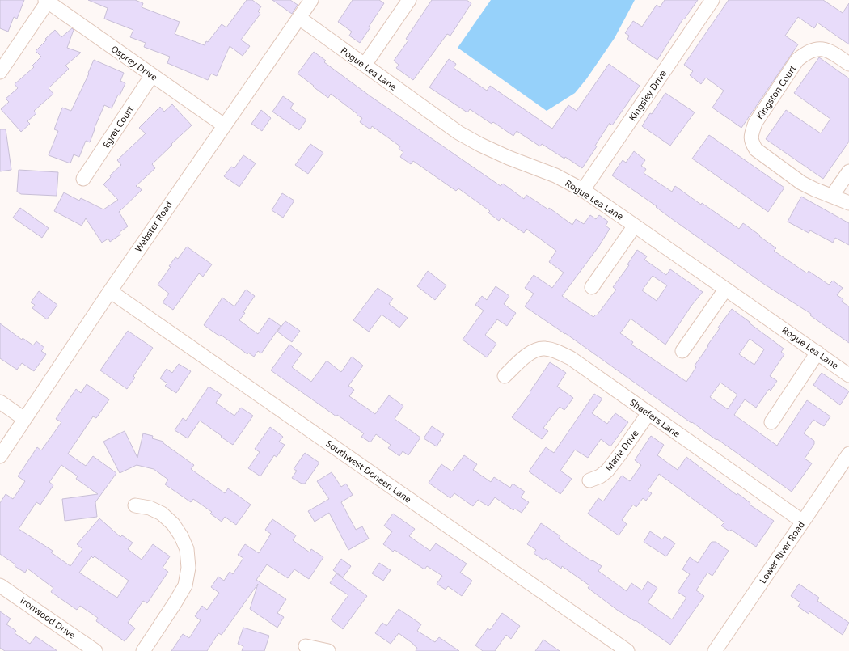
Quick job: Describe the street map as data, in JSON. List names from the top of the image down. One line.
{"streets":{"street":["Osprey Drive","Rogue Lea Lane","Kingston Court","Kingsley Drive","Egret Court","Webster Road","Shaefers Lane","Marie Drive","Southwest Doneen Lane","Lower River Road","Ironwood Drive"]},"crossings":[["Osprey Drive","Egret Court"],["Osprey Drive","Webster Road"],["Rogue Lea Lane","Kingsley Drive"],["Rogue Lea Lane","Webster Road"],["Webster Road","Southwest Doneen Lane"],["Shaefers Lane","Marie Drive"],["Shaefers Lane","Lower River Road"]]}
